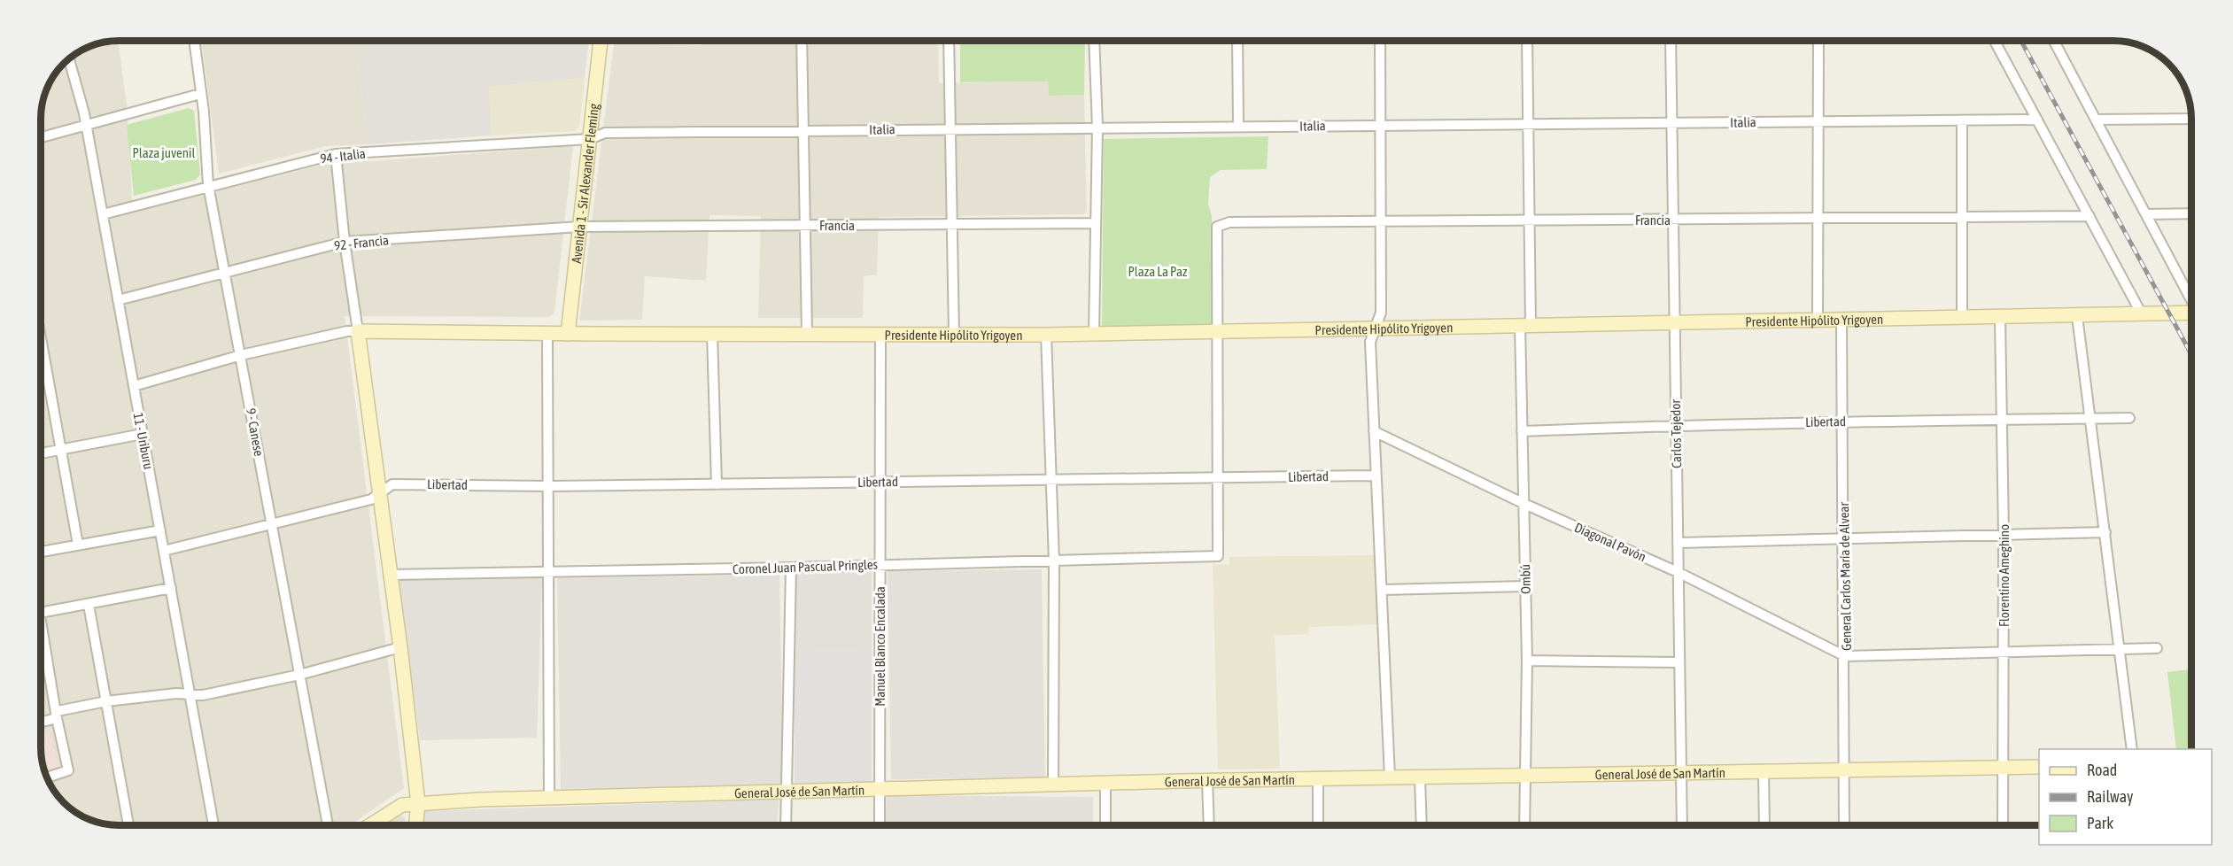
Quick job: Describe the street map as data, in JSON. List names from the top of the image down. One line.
{"streets":{"street":["Italia","94 - Italia","Avenida 1 - Sir Alexander Fleming","Francia","92 - Francia","Presidente Hipólito Yrigoyen","Libertad","9 - Canese","Carlos Tejedor","11 - Uriburu","Diagonal Pavón","Coronel Juan Pascual Pringles","Florentino Ameghino","General Carlos María de Alvear","Ombú","Manuel Blanco Encalada","General José de San Martín"]},"crossings":[["Italia","94 - Italia"],["Italia","Avenida 1 - Sir Alexander Fleming"],["Italia","Carlos Tejedor"],["Italia","Ombú"],["94 - Italia","Avenida 1 - Sir Alexander Fleming"],["94 - Italia","9 - Canese"],["94 - Italia","11 - Uriburu"],["Avenida 1 - Sir Alexander Fleming","Francia"],["Avenida 1 - Sir Alexander Fleming","92 - Francia"],["Avenida 1 - Sir Alexander Fleming","Presidente Hipólito Yrigoyen"],["Francia","92 - Francia"],["Francia","Presidente Hipólito Yrigoyen"],["Francia","Carlos Tejedor"],["Francia","Ombú"],["92 - Francia","9 - Canese"],["92 - Francia","11 - Uriburu"],["Presidente Hipólito Yrigoyen","Carlos Tejedor"],["Presidente Hipólito Yrigoyen","Florentino Ameghino"],["Presidente Hipólito Yrigoyen","General Carlos María de Alvear"],["Presidente Hipólito Yrigoyen","Ombú"],["Presidente Hipólito Yrigoyen","Manuel Blanco Encalada"],["Libertad","9 - Canese"],["Libertad","Carlos Tejedor"],["Libertad","11 - Uriburu"],["Libertad","Coronel Juan Pascual Pringles"],["Libertad","Florentino Ameghino"],["Libertad","General Carlos María de Alvear"],["Libertad","Ombú"],["Libertad","Manuel Blanco Encalada"],["Carlos Tejedor","Diagonal Pavón"],["Carlos Tejedor","General José de San Martín"],["Diagonal Pavón","General Carlos María de Alvear"],["Diagonal Pavón","Ombú"],["Coronel Juan Pascual Pringles","Manuel Blanco Encalada"],["Florentino Ameghino","General José de San Martín"],["General Carlos María de Alvear","General José de San Martín"],["Ombú","General José de San Martín"],["Manuel Blanco Encalada","General José de San Martín"]],"parks":["Plaza juvenil","Plaza La Paz"],"legend":["Road","Railway","Park"]}
